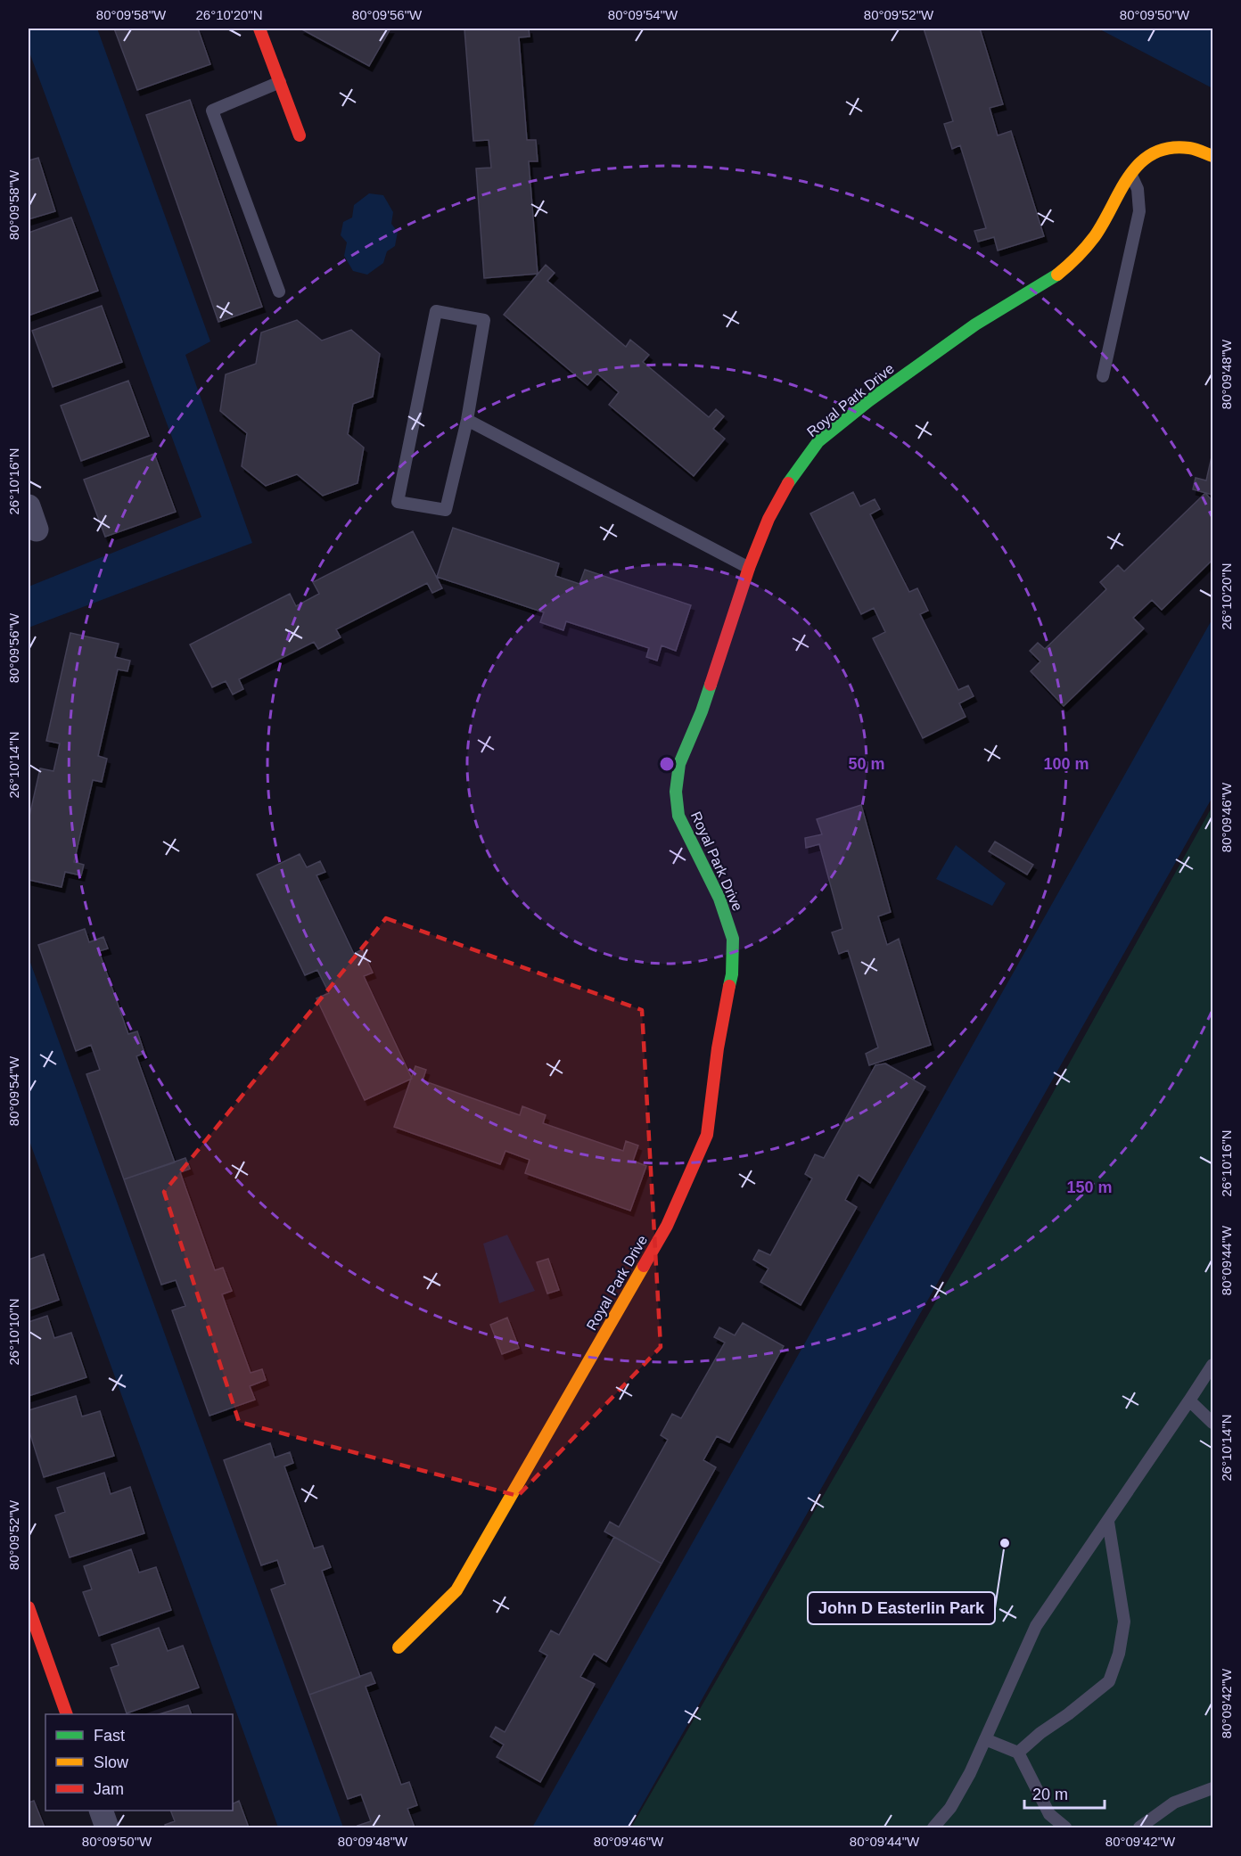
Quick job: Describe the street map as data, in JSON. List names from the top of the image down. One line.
{"streets":{"street":["Royal Park Drive"]},"places":["John D Easterlin Park"],"legend":["Fast","Slow","Jam"],"scale_bar":"20 m","coordinates":["80°09'58\"W","26°10'20\"N","80°09'56\"W","80°09'54\"W","80°09'52\"W","80°09'50\"W","80°09'48\"W","26°10'16\"N","26°10'14\"N","80°09'46\"W","80°09'44\"W","26°10'10\"N","80°09'42\"W"],"rings":["50 m","100 m","150 m"]}
